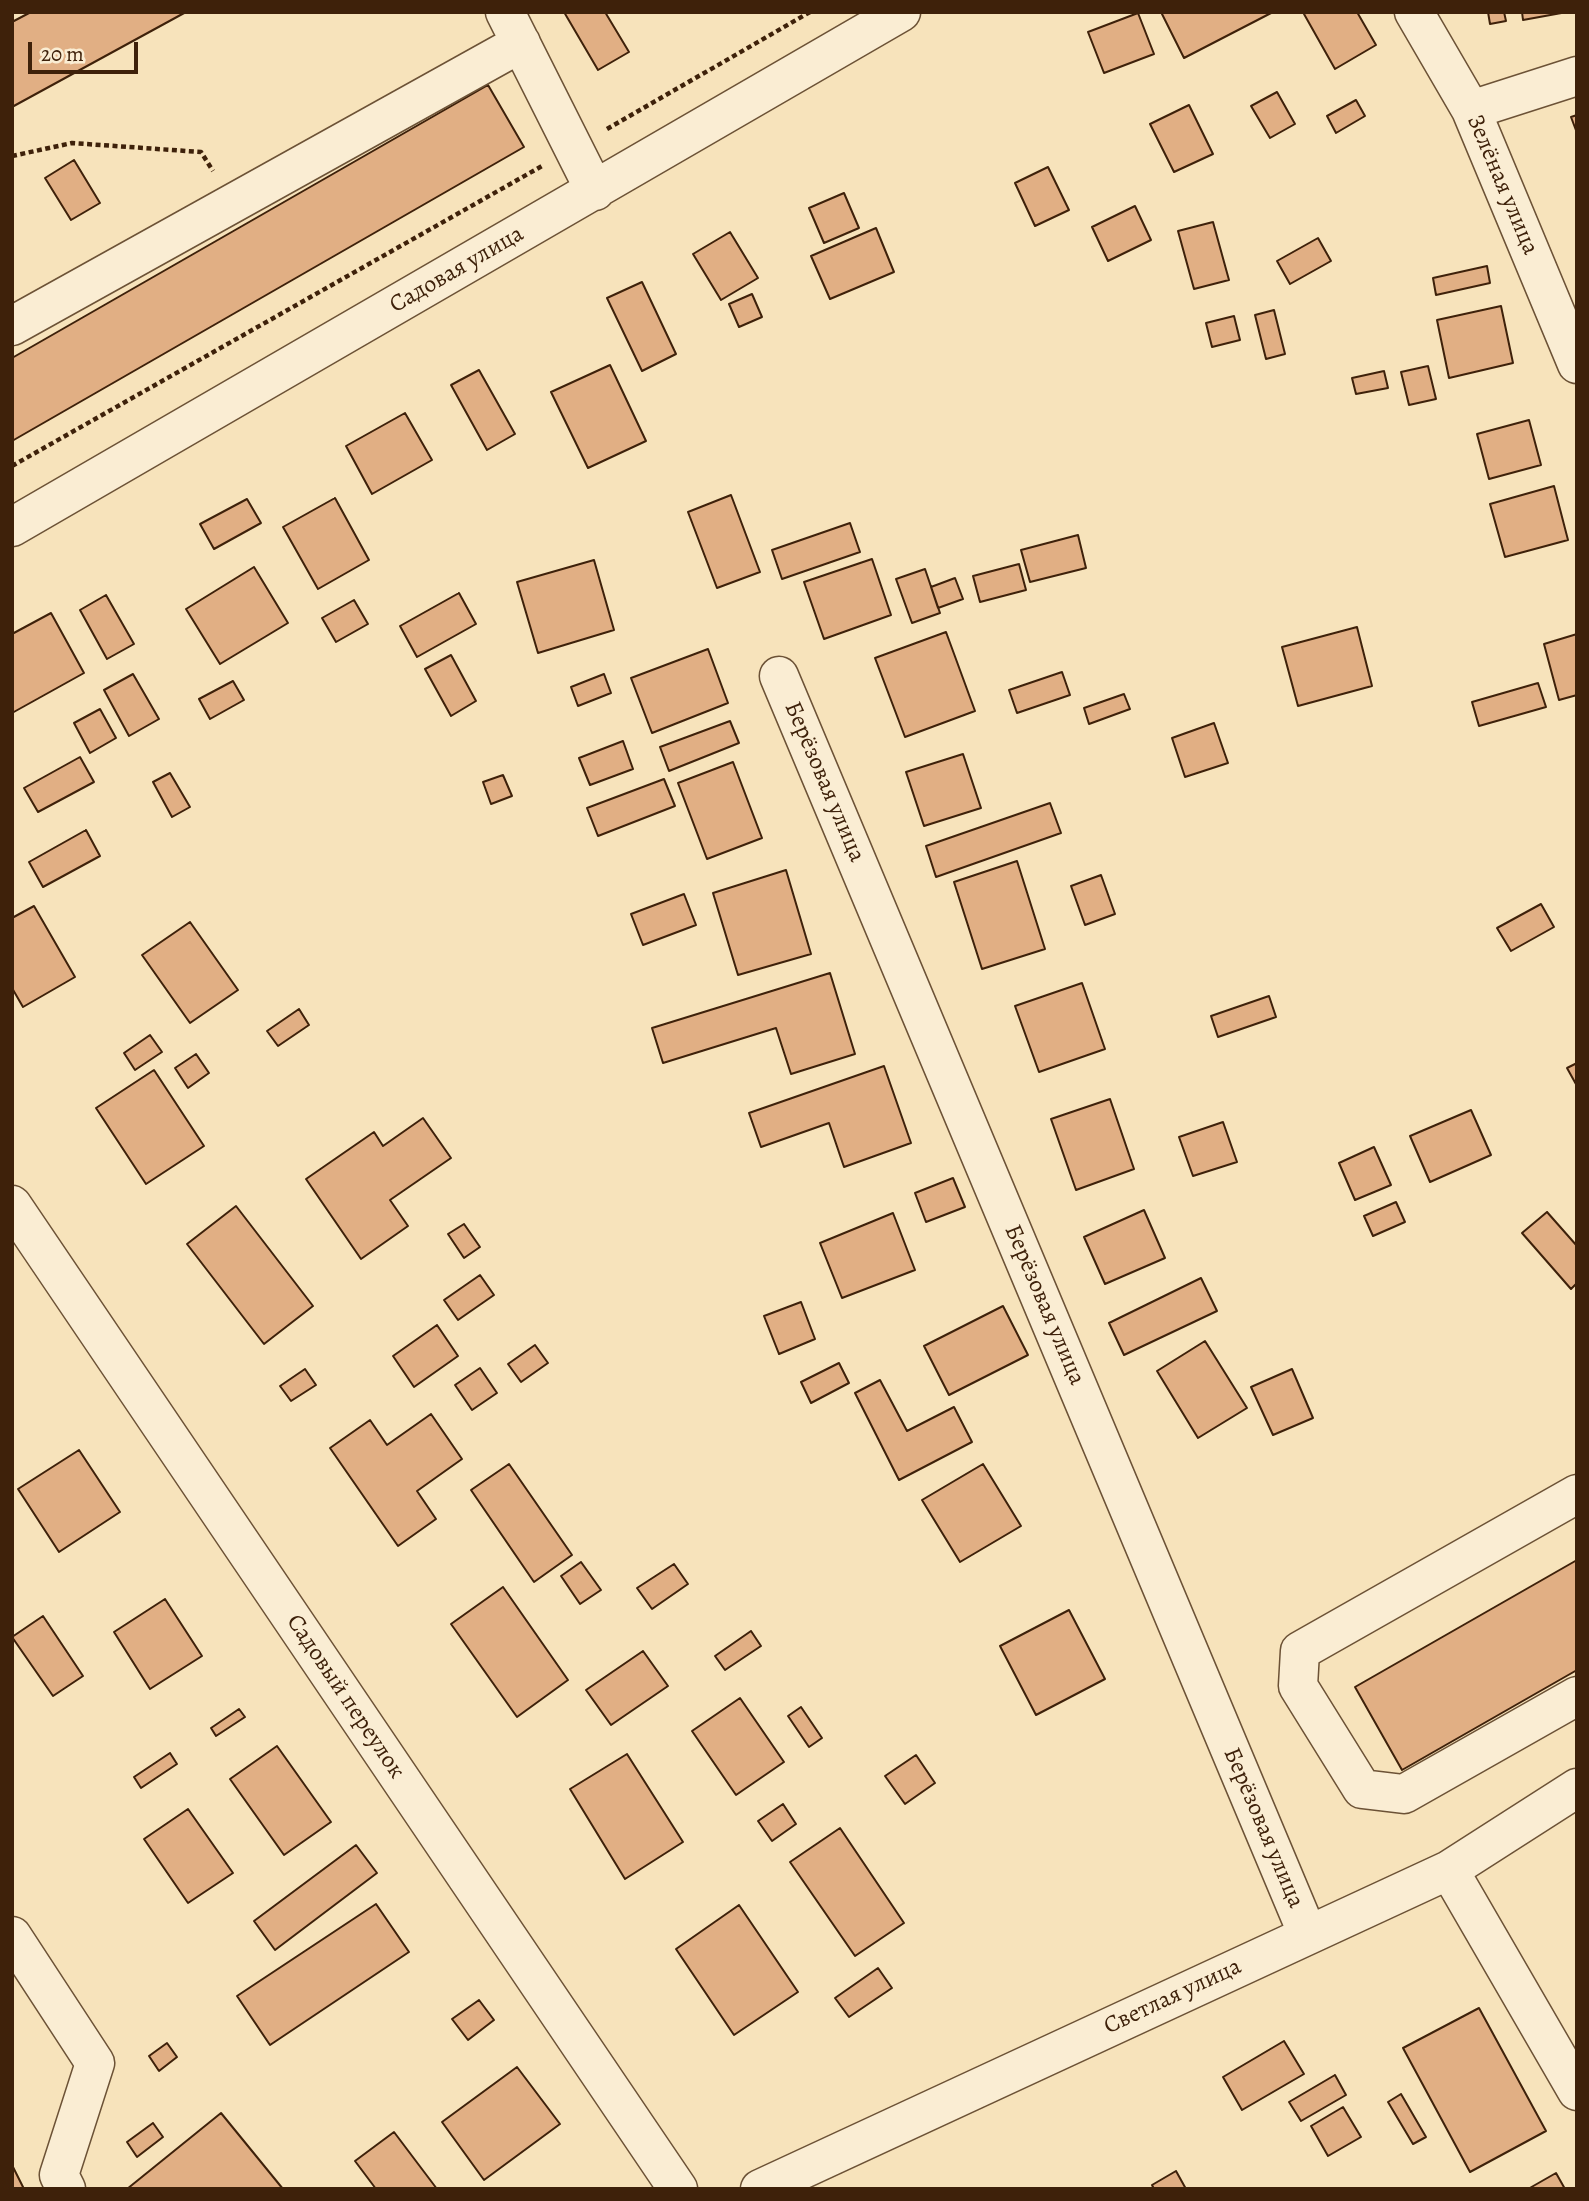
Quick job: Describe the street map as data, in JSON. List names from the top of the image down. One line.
{"streets":{"street":["Зелёная улица","Садовая улица","Берёзовая улица","Садовый переулок","Светлая улица"]},"crossings":[["Берёзовая улица","Светлая улица"]],"scale_bar":"20 m"}
